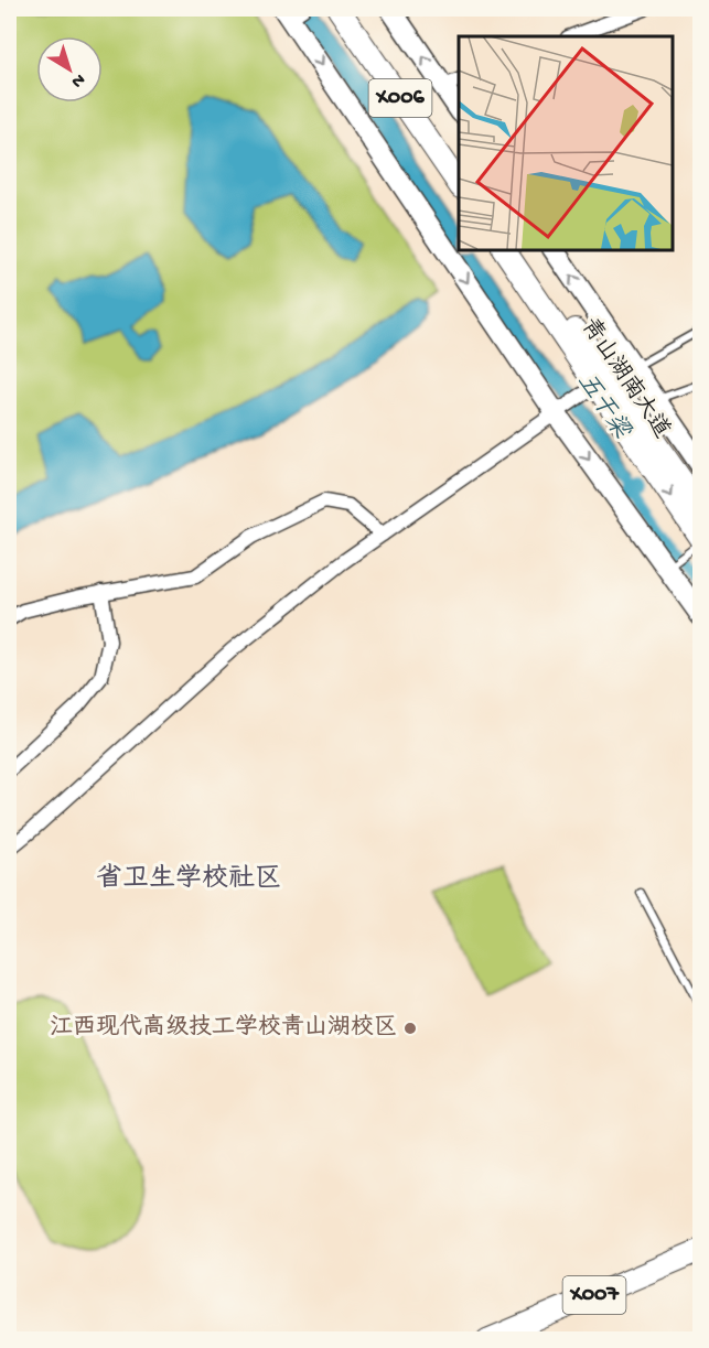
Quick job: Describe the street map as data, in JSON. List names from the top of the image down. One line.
{"streets":{"main road":["X006","青山湖南大道","X007"]},"districts":["省卫生学校社区"],"water":["五干梁"],"places":["江西现代高级技工学校青山湖校区"],"north":"bottom right"}
